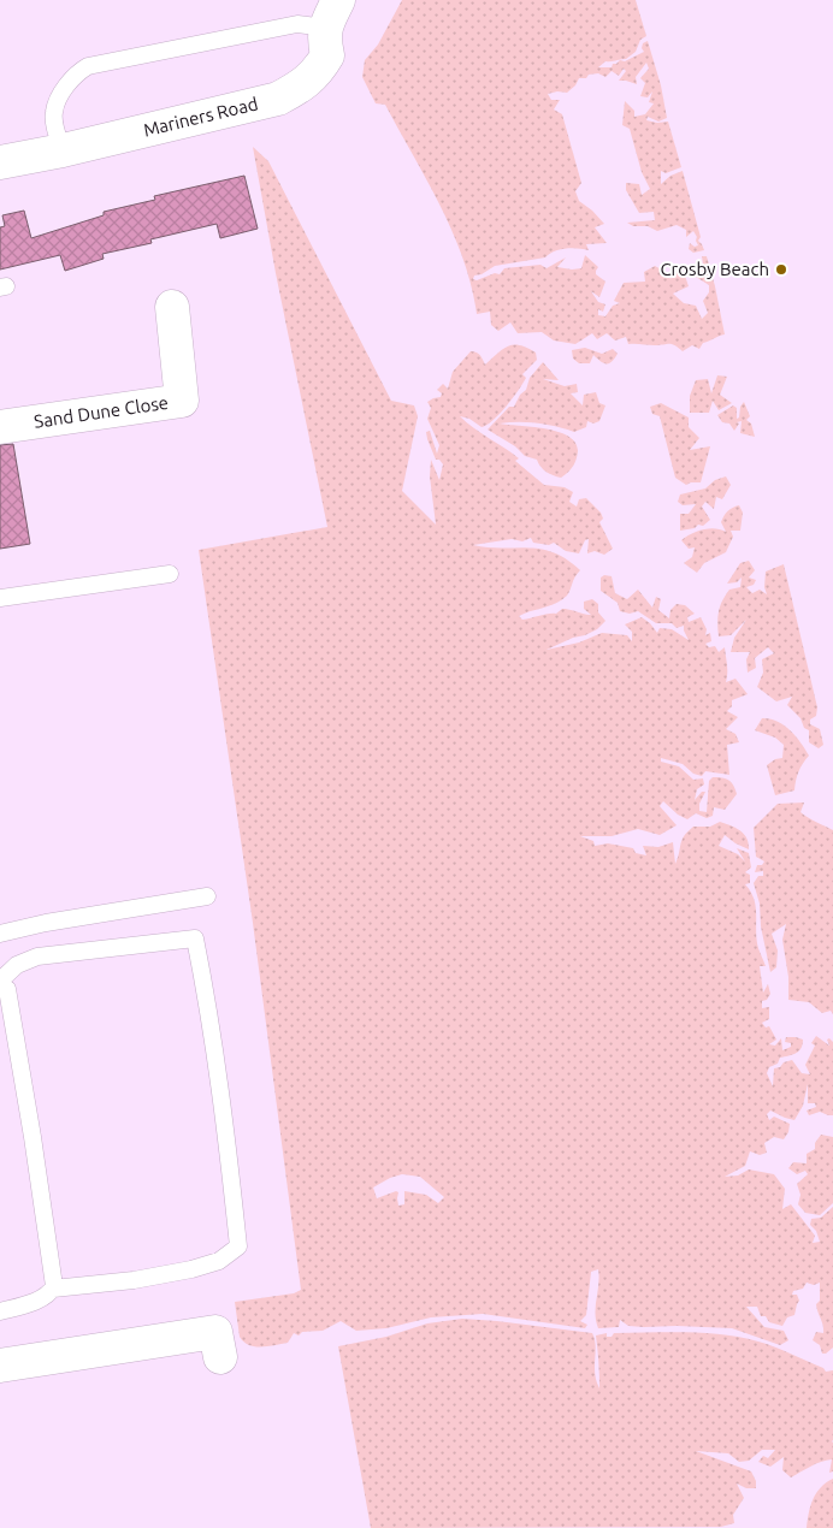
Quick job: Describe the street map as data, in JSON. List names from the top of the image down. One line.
{"streets":{"street":["Mariners Road","Sand Dune Close"]},"places":["Crosby Beach"]}
